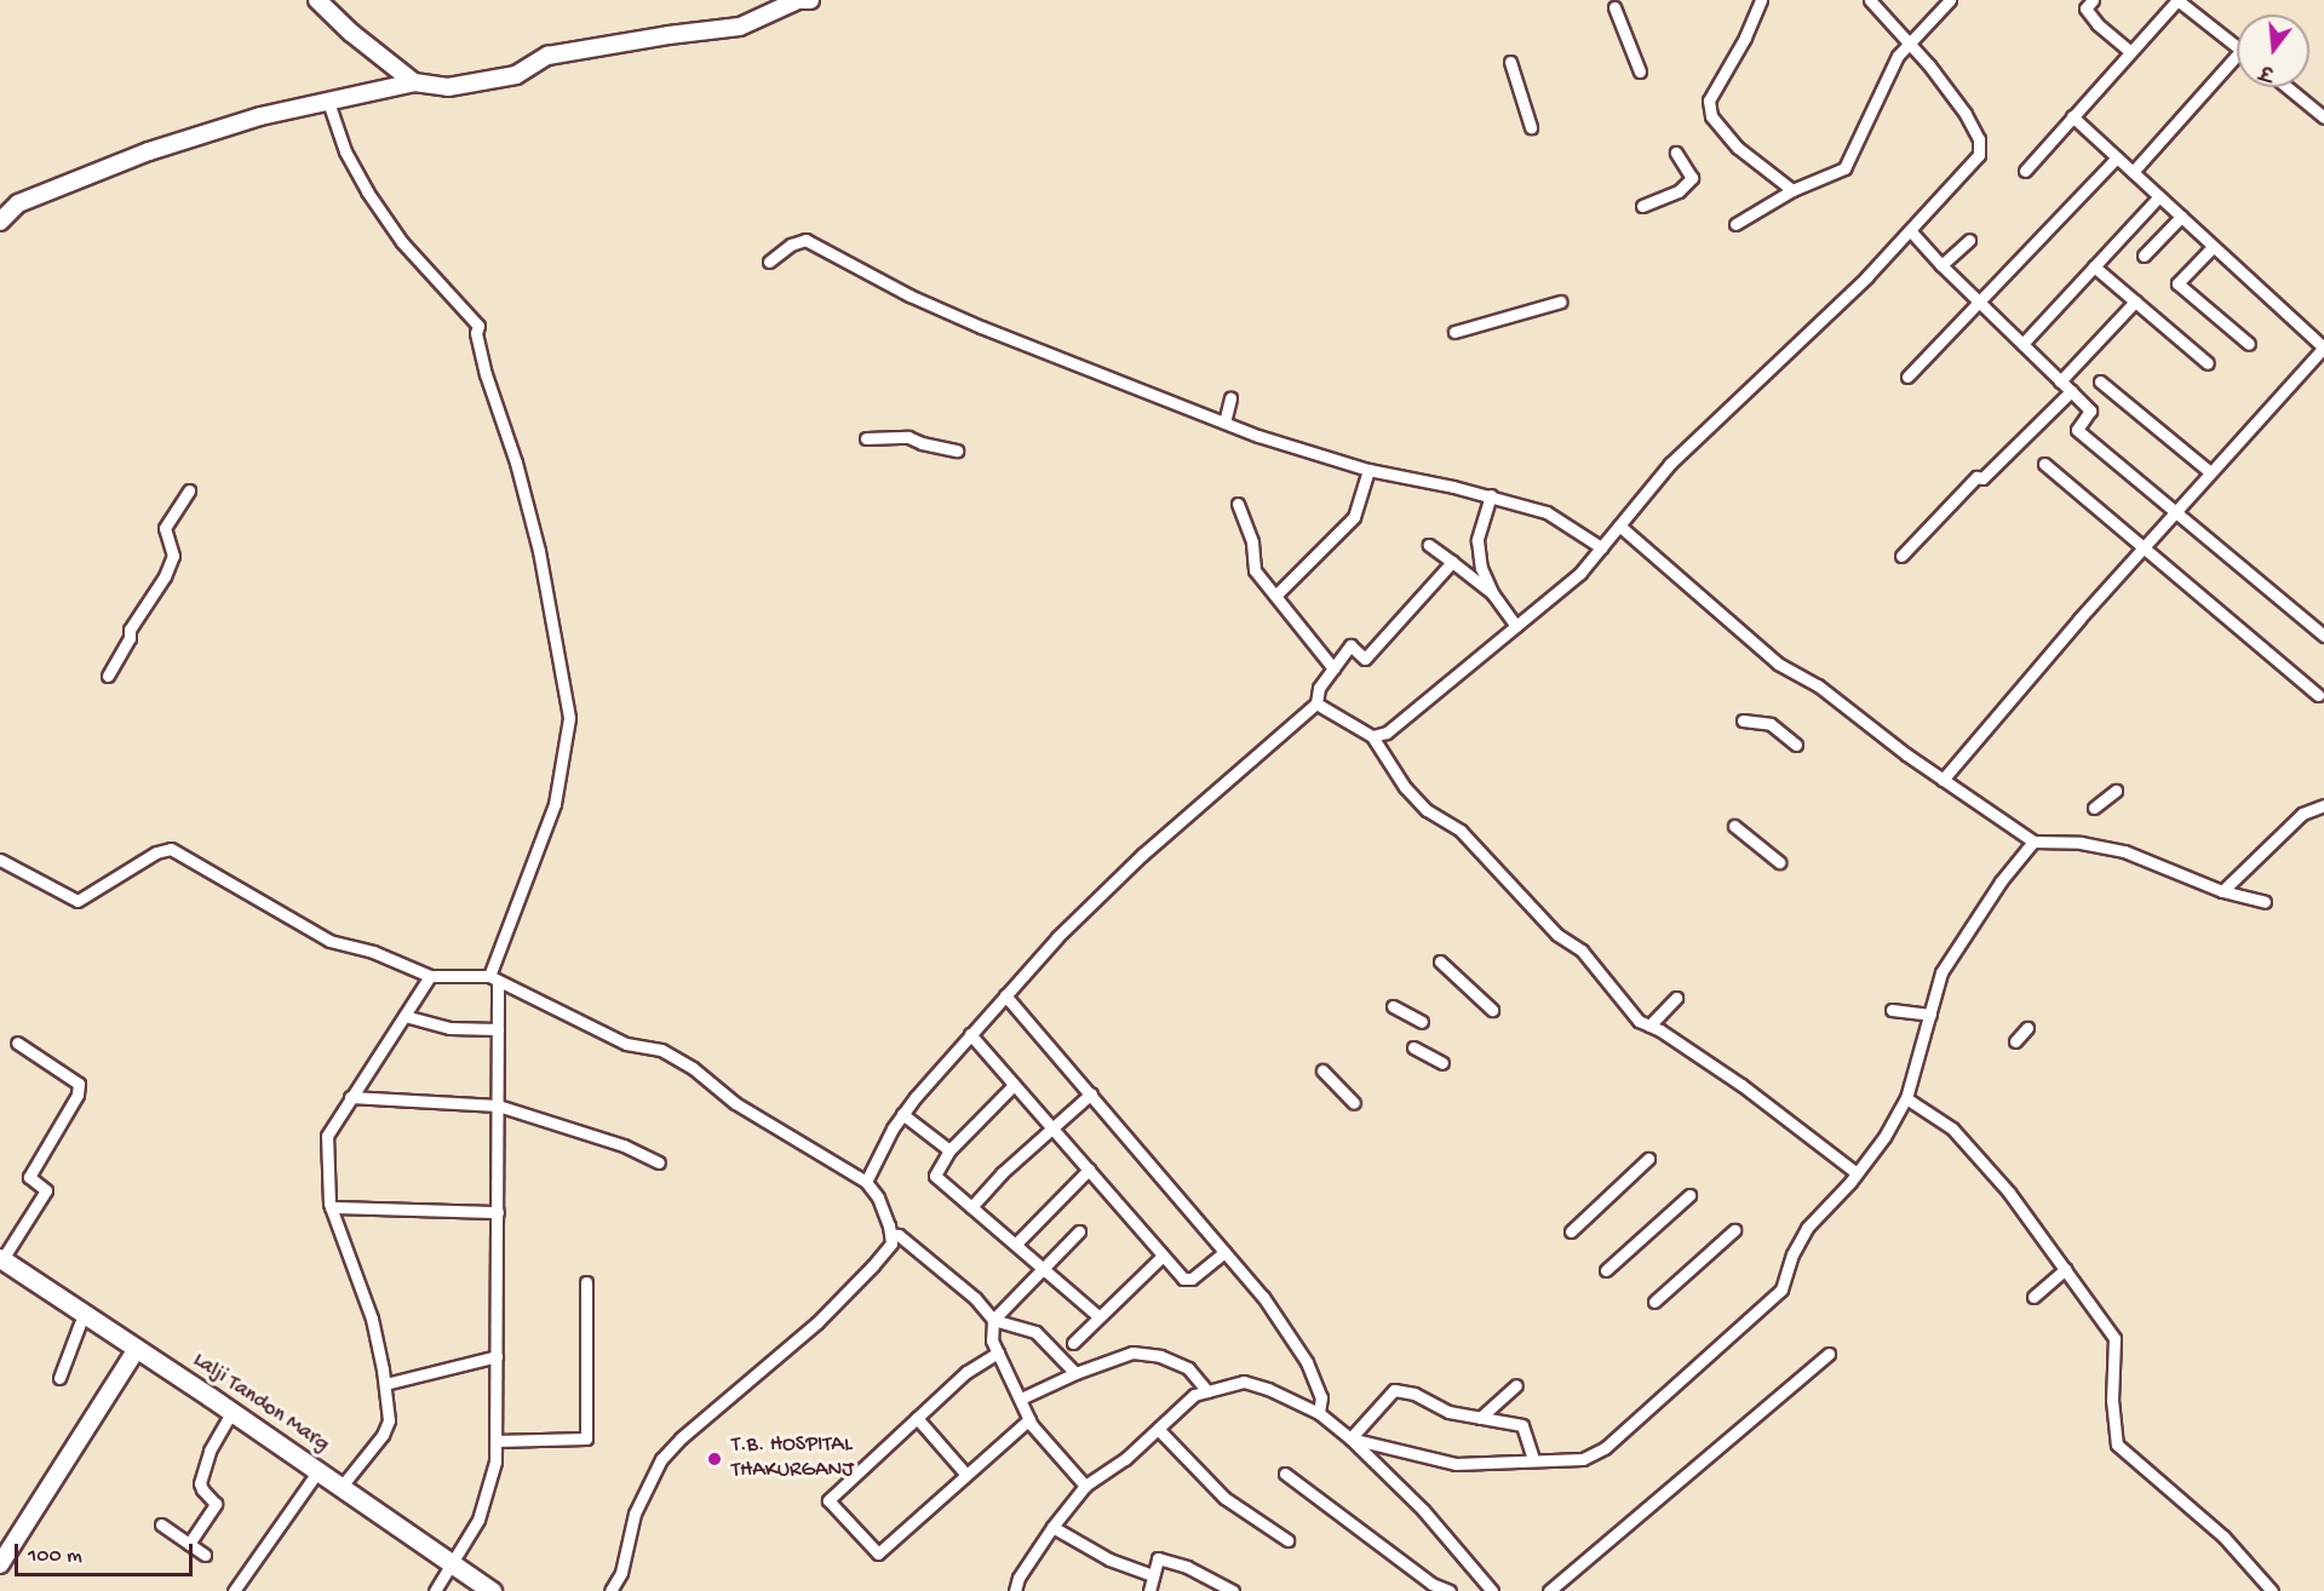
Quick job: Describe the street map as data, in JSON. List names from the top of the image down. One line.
{"streets":{"main road":["Lalji Tandon Marg"]},"places":["T.B. HOSPITAL THAKURGANJ"],"scale_bar":"100 m","north":"bottom"}
